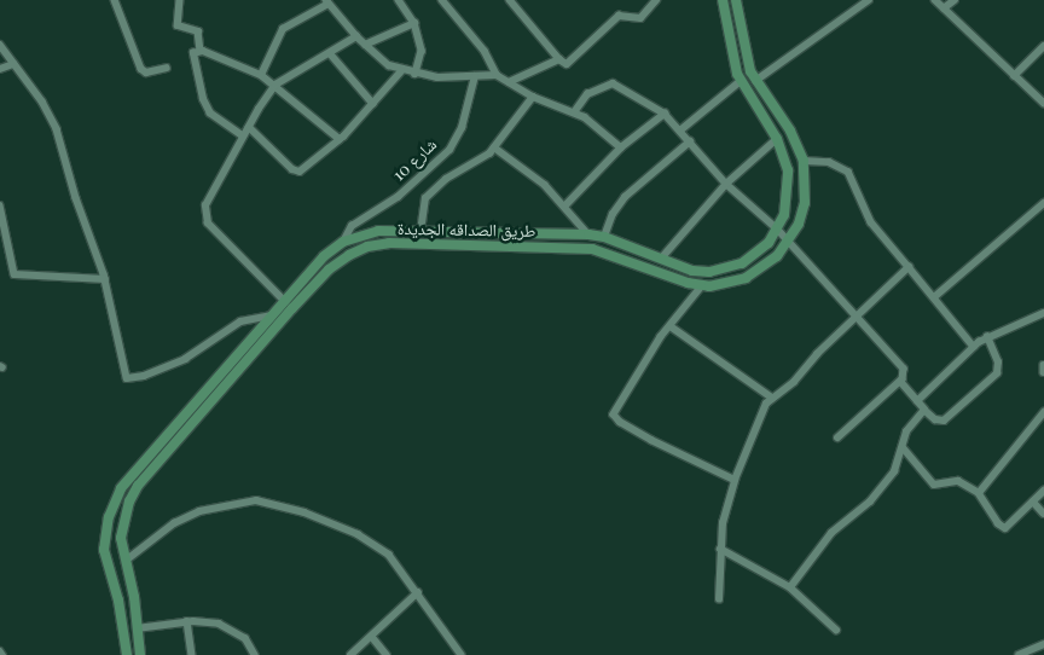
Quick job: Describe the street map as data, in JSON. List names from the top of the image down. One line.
{"streets":{"street":["شارع 10","طريق الصداقه الجديدة"]},"crossings":[["شارع 10","طريق الصداقه الجديدة"]]}
